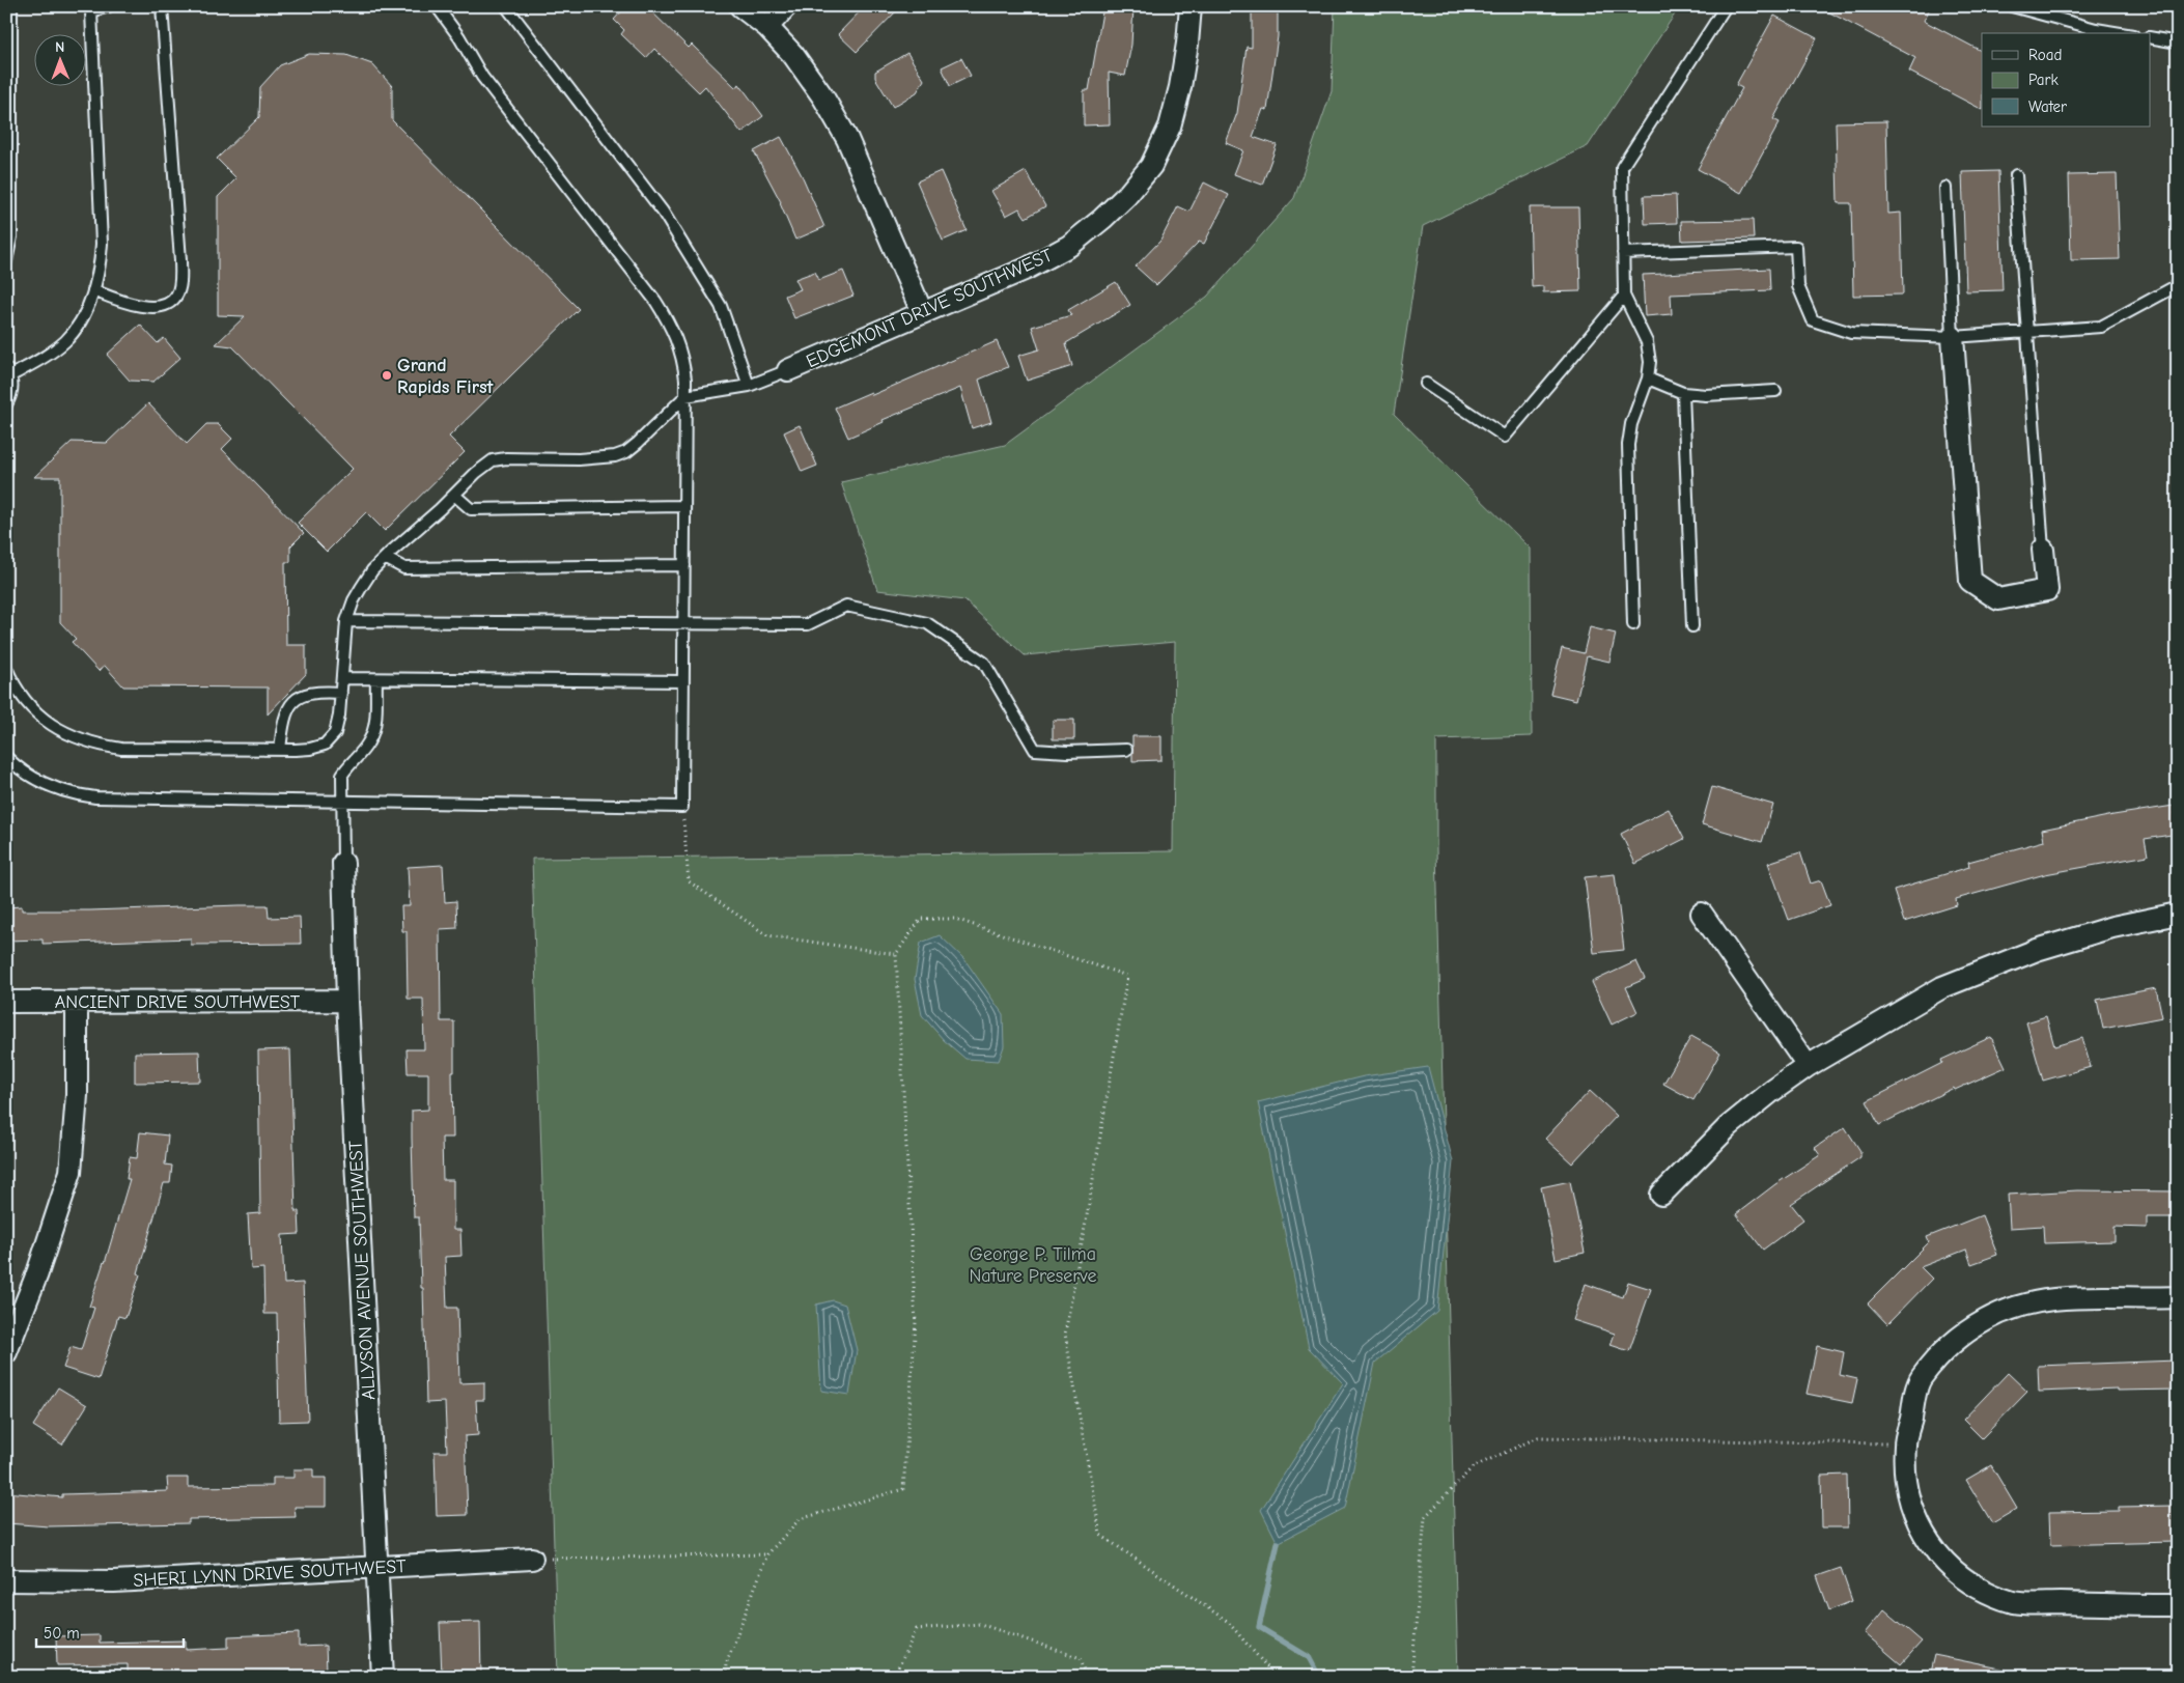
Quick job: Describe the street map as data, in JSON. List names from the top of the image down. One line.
{"streets":{"street":["EDGEMONT DRIVE SOUTHWEST","ANCIENT DRIVE SOUTHWEST","ALLYSON AVENUE SOUTHWEST","SHERI LYNN DRIVE SOUTHWEST"]},"crossings":[["ANCIENT DRIVE SOUTHWEST","ALLYSON AVENUE SOUTHWEST"],["ALLYSON AVENUE SOUTHWEST","SHERI LYNN DRIVE SOUTHWEST"]],"parks":["George P. Tilma Nature Preserve"],"places":["Grand Rapids First"],"legend":["Road","Park","Water"],"scale_bar":"50 m","north":"top"}
